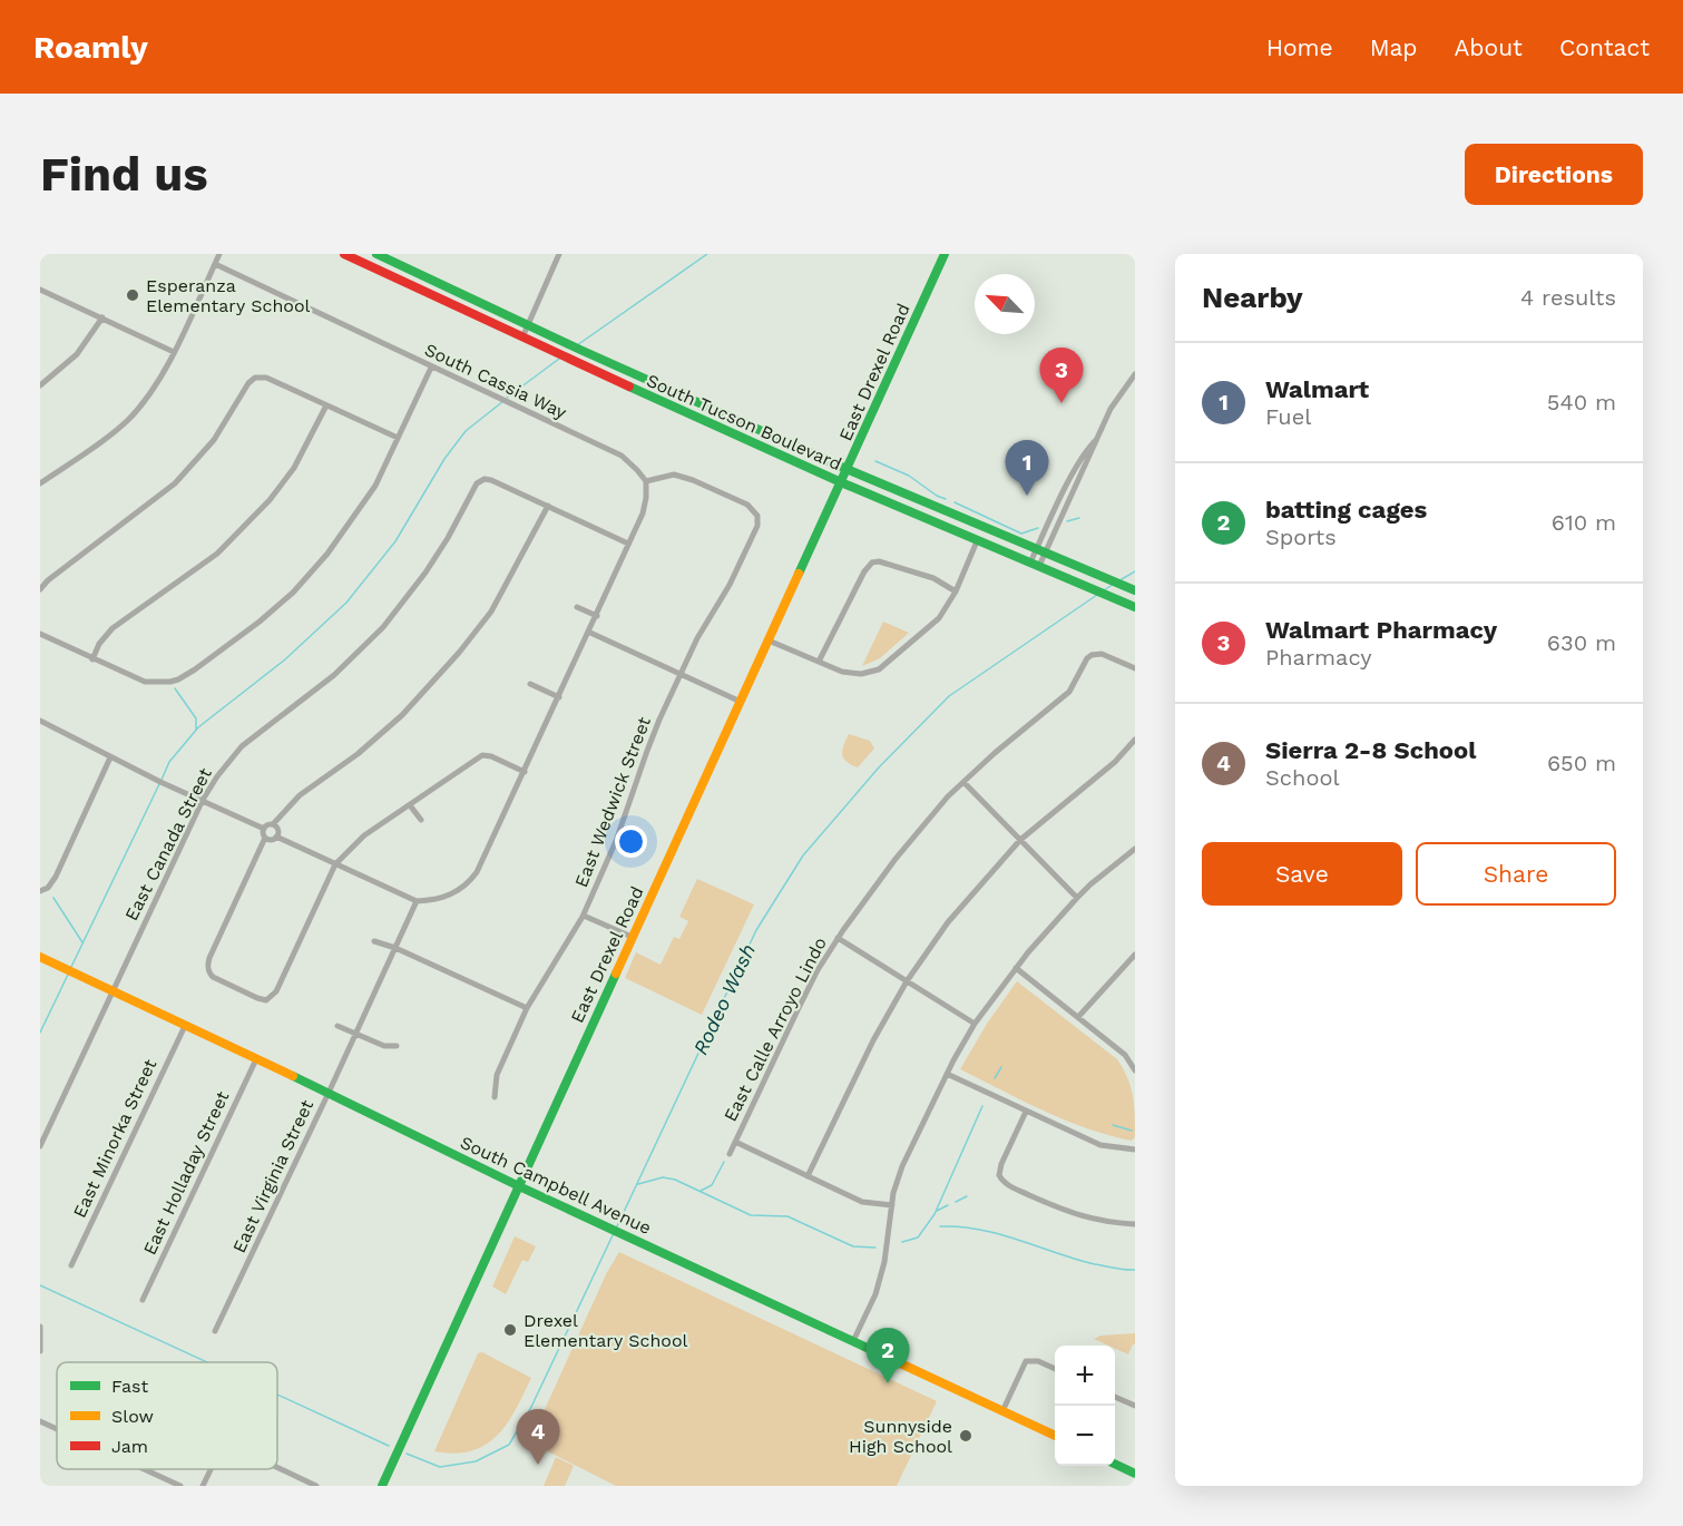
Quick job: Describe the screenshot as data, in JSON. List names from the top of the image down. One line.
{"streets":{"main road":["East Drexel Road","South Tucson Boulevard","South Campbell Avenue"],"street":["South Cassia Way","East Wedwick Street","East Canada Street","East Calle Arroyo Lindo","East Minorka Street","East Holladay Street","East Virginia Street"]},"crossings":[["East Drexel Road","South Tucson Boulevard"],["East Drexel Road","South Campbell Avenue"],["South Cassia Way","East Wedwick Street"],["East Canada Street","South Campbell Avenue"],["East Minorka Street","South Campbell Avenue"],["East Holladay Street","South Campbell Avenue"],["East Virginia Street","South Campbell Avenue"]],"water":["Rodeo Wash"],"places":["Esperanza Elementary School","Drexel Elementary School","Sunnyside High School"],"legend":["Fast","Slow","Jam"],"north":"top left","page":{"header":"Roamly","nav":["Home","Map","About","Contact"],"buttons":["Directions",["Save","Share"]],"title":"Find us","heading":["Nearby","4 results"],"list":[{"mark":"1","name":"Walmart","note":"Fuel","value":"540 m"},{"mark":"2","name":"batting cages","note":"Sports","value":"610 m"},{"mark":"3","name":"Walmart Pharmacy","note":"Pharmacy","value":"630 m"},{"mark":"4","name":"Sierra 2-8 School","note":"School","value":"650 m"}],"pins":["3","1","2","4"],"map_buttons":["+","−"]}}
